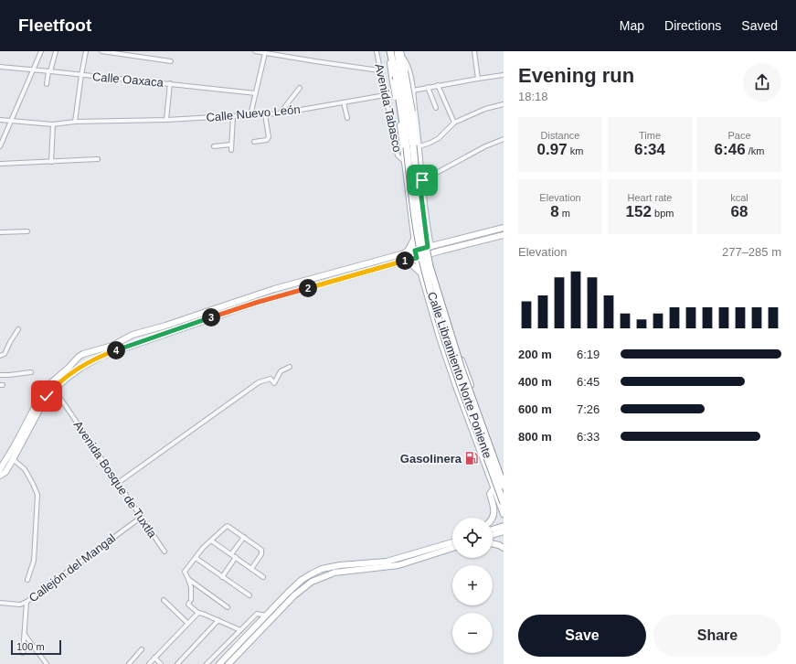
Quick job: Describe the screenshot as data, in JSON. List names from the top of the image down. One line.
{"streets":{"highway":["Calle Libramiento Norte Poniente"],"street":["Calle Oaxaca","Avenida Tabasco","Calle Nuevo León","Avenida Bosque de Tuxtla","Callejón del Mangal"]},"crossings":[["Avenida Tabasco","Calle Nuevo León"],["Avenida Tabasco","Calle Libramiento Norte Poniente"],["Avenida Bosque de Tuxtla","Callejón del Mangal"]],"places":{"fuel station":["Gasolinera"]},"scale_bar":"100 m","page":{"header":"Fleetfoot","nav":["Map","Directions","Saved"],"heading":["Evening run","18:18"],"stats":[["Distance","0.97 km"],["Time","6:34"],["Pace","6:46 /km"],["Elevation","8 m"],["Heart rate","152 bpm"],["kcal","68"]],"chart":["Elevation","277–285 m"],"pins":["1","2","3","4"],"list":[{"name":"200 m","note":"6:19"},{"name":"400 m","note":"6:45"},{"name":"600 m","note":"7:26"},{"name":"800 m","note":"6:33"}],"map_buttons":["+","−"],"buttons":["Save","Share"],"scale":"100 m"}}
